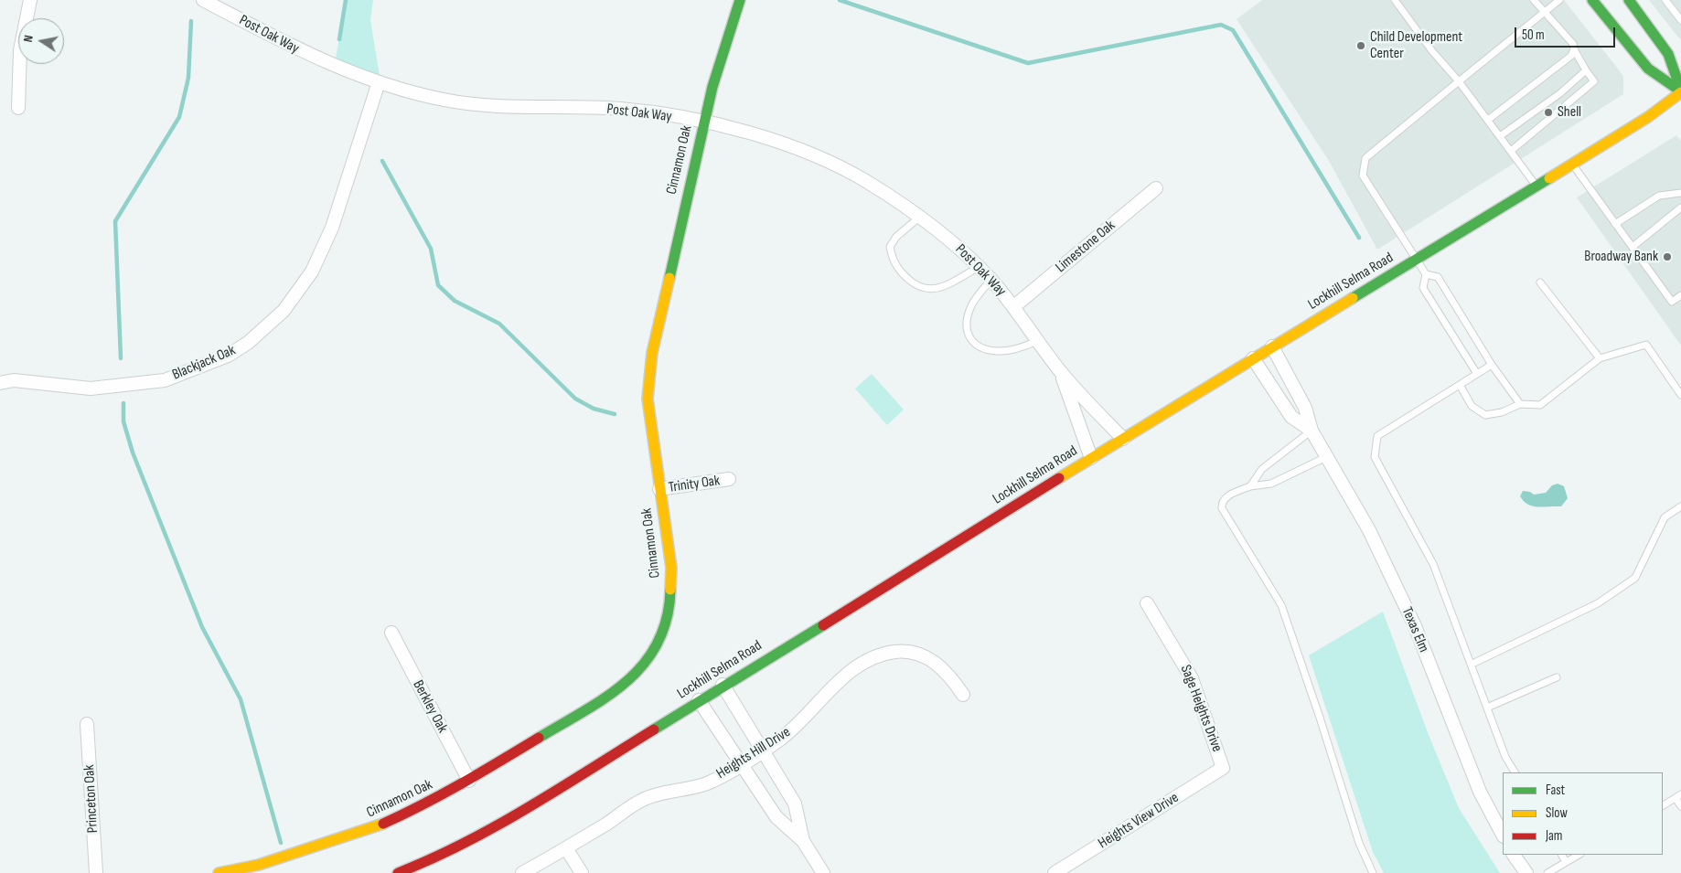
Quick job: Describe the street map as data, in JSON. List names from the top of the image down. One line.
{"streets":{"main road":["Cinnamon Oak","Lockhill Selma Road"],"street":["Post Oak Way","Limestone Oak","Blackjack Oak","Trinity Oak","Texas Elm","Berkley Oak","Sage Heights Drive","Heights Hill Drive","Princeton Oak","Heights View Drive"]},"crossings":[["Post Oak Way","Cinnamon Oak"],["Post Oak Way","Limestone Oak"],["Post Oak Way","Lockhill Selma Road"],["Post Oak Way","Blackjack Oak"],["Cinnamon Oak","Trinity Oak"],["Cinnamon Oak","Berkley Oak"],["Lockhill Selma Road","Texas Elm"],["Sage Heights Drive","Heights View Drive"]],"places":["Child Development Center","Shell","Broadway Bank"],"legend":["Fast","Slow","Jam"],"scale_bar":"50 m","north":"left"}
